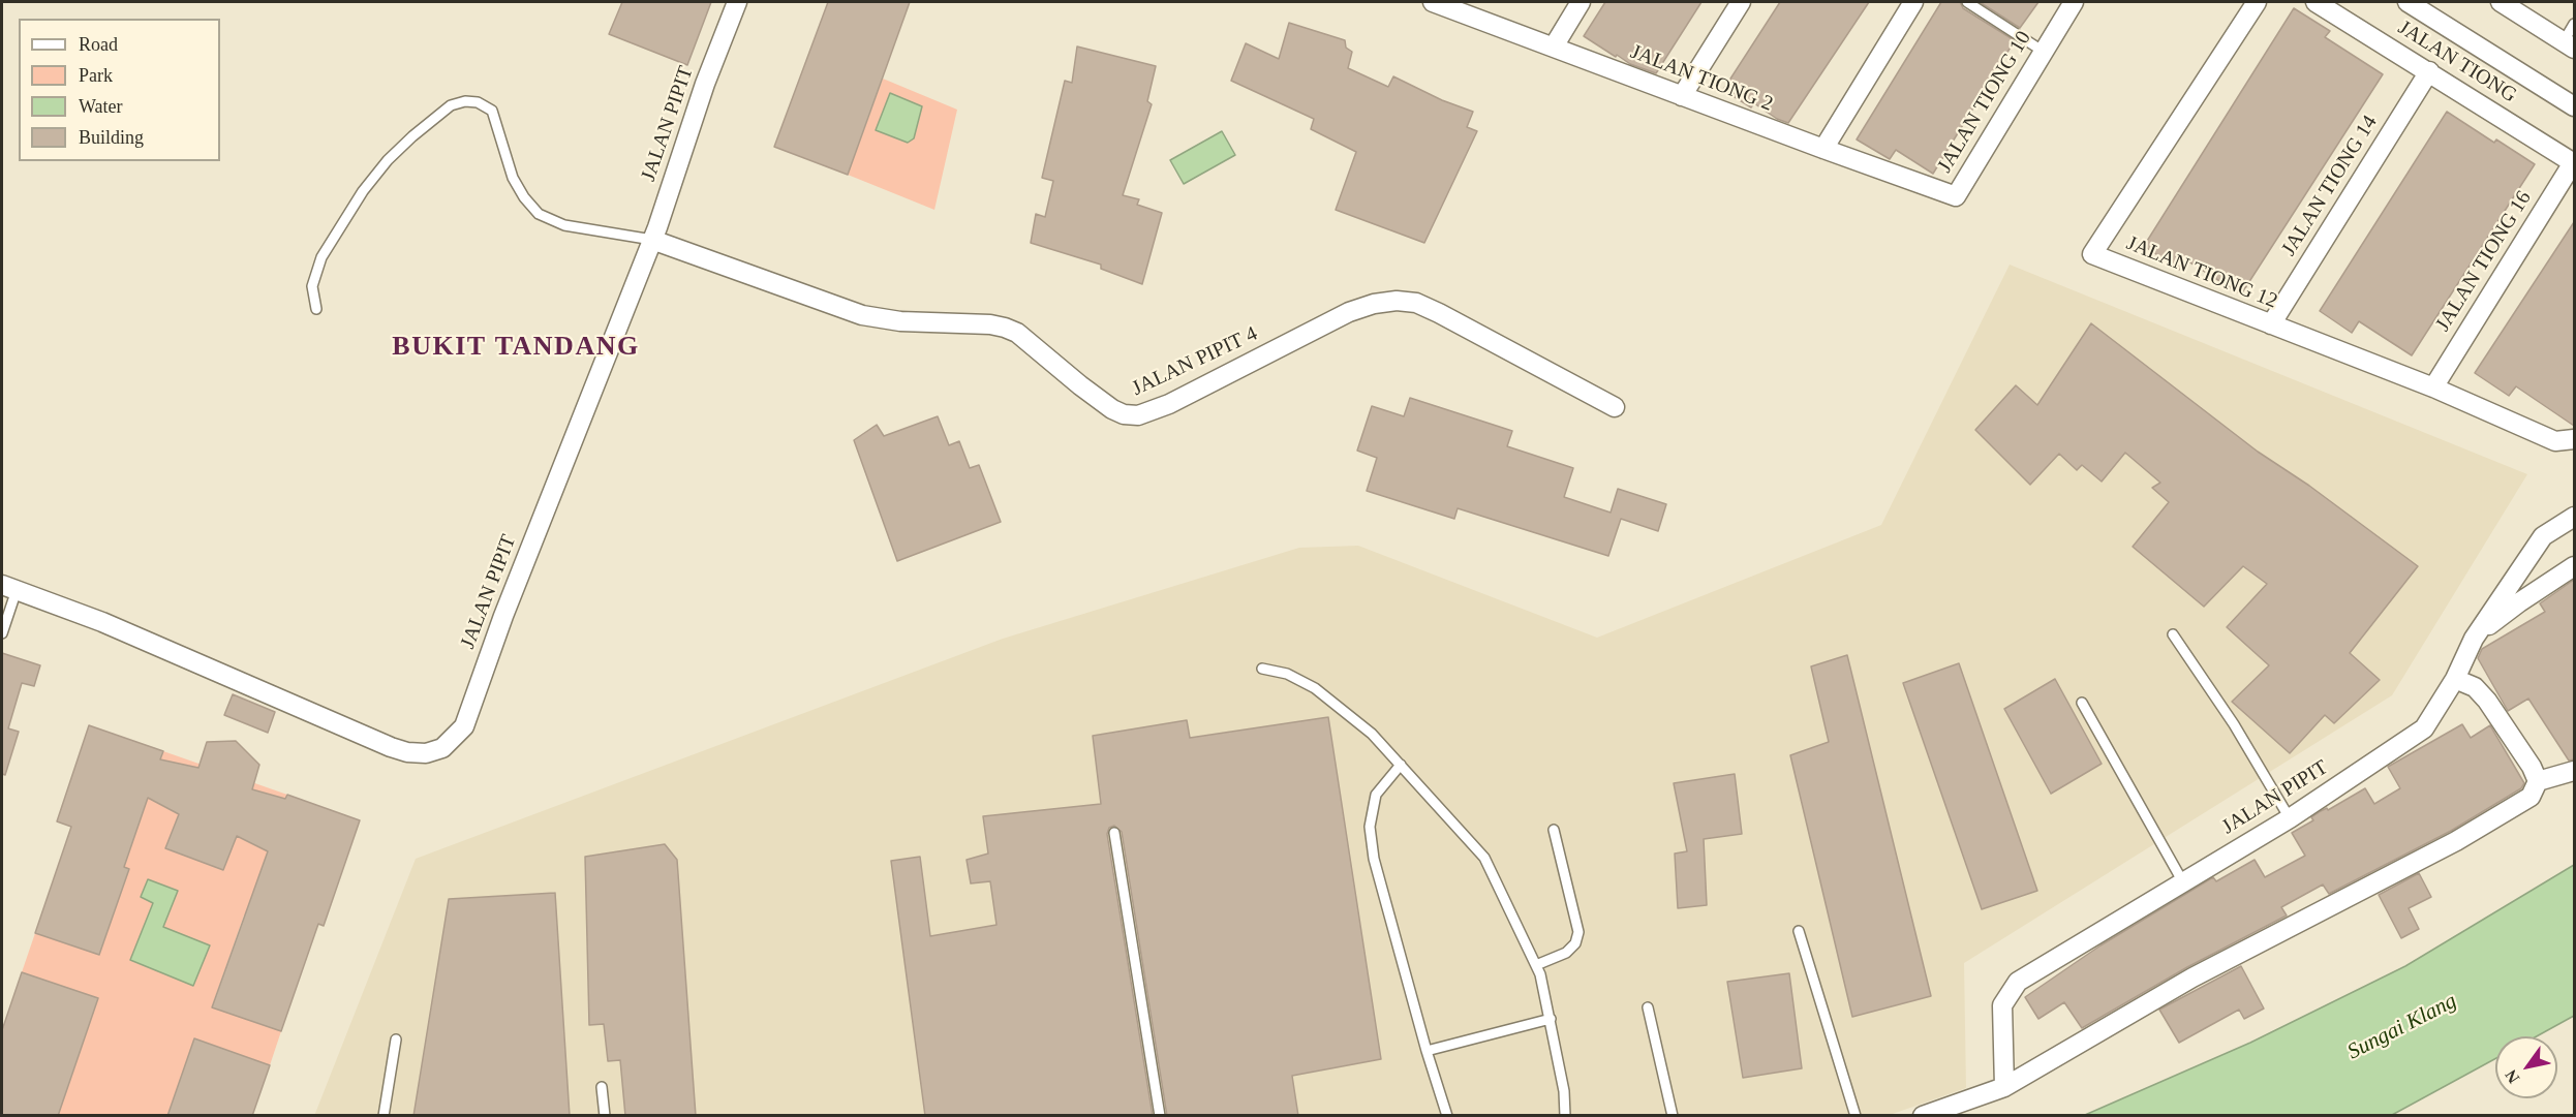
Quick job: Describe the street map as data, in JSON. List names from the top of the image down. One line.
{"streets":{"street":["JALAN TIONG","JALAN TIONG 2","JALAN TIONG 10","JALAN PIPIT","JALAN TIONG 14","JALAN TIONG 16","JALAN TIONG 12","JALAN PIPIT 4"]},"crossings":[["JALAN TIONG","JALAN TIONG 14"],["JALAN TIONG","JALAN TIONG 16"],["JALAN TIONG 2","JALAN TIONG 10"],["JALAN PIPIT","JALAN PIPIT 4"],["JALAN TIONG 14","JALAN TIONG 12"],["JALAN TIONG 16","JALAN TIONG 12"]],"districts":["BUKIT TANDANG"],"water":["Sungai Klang"],"legend":["Road","Park","Water","Building"],"north":"bottom left"}
